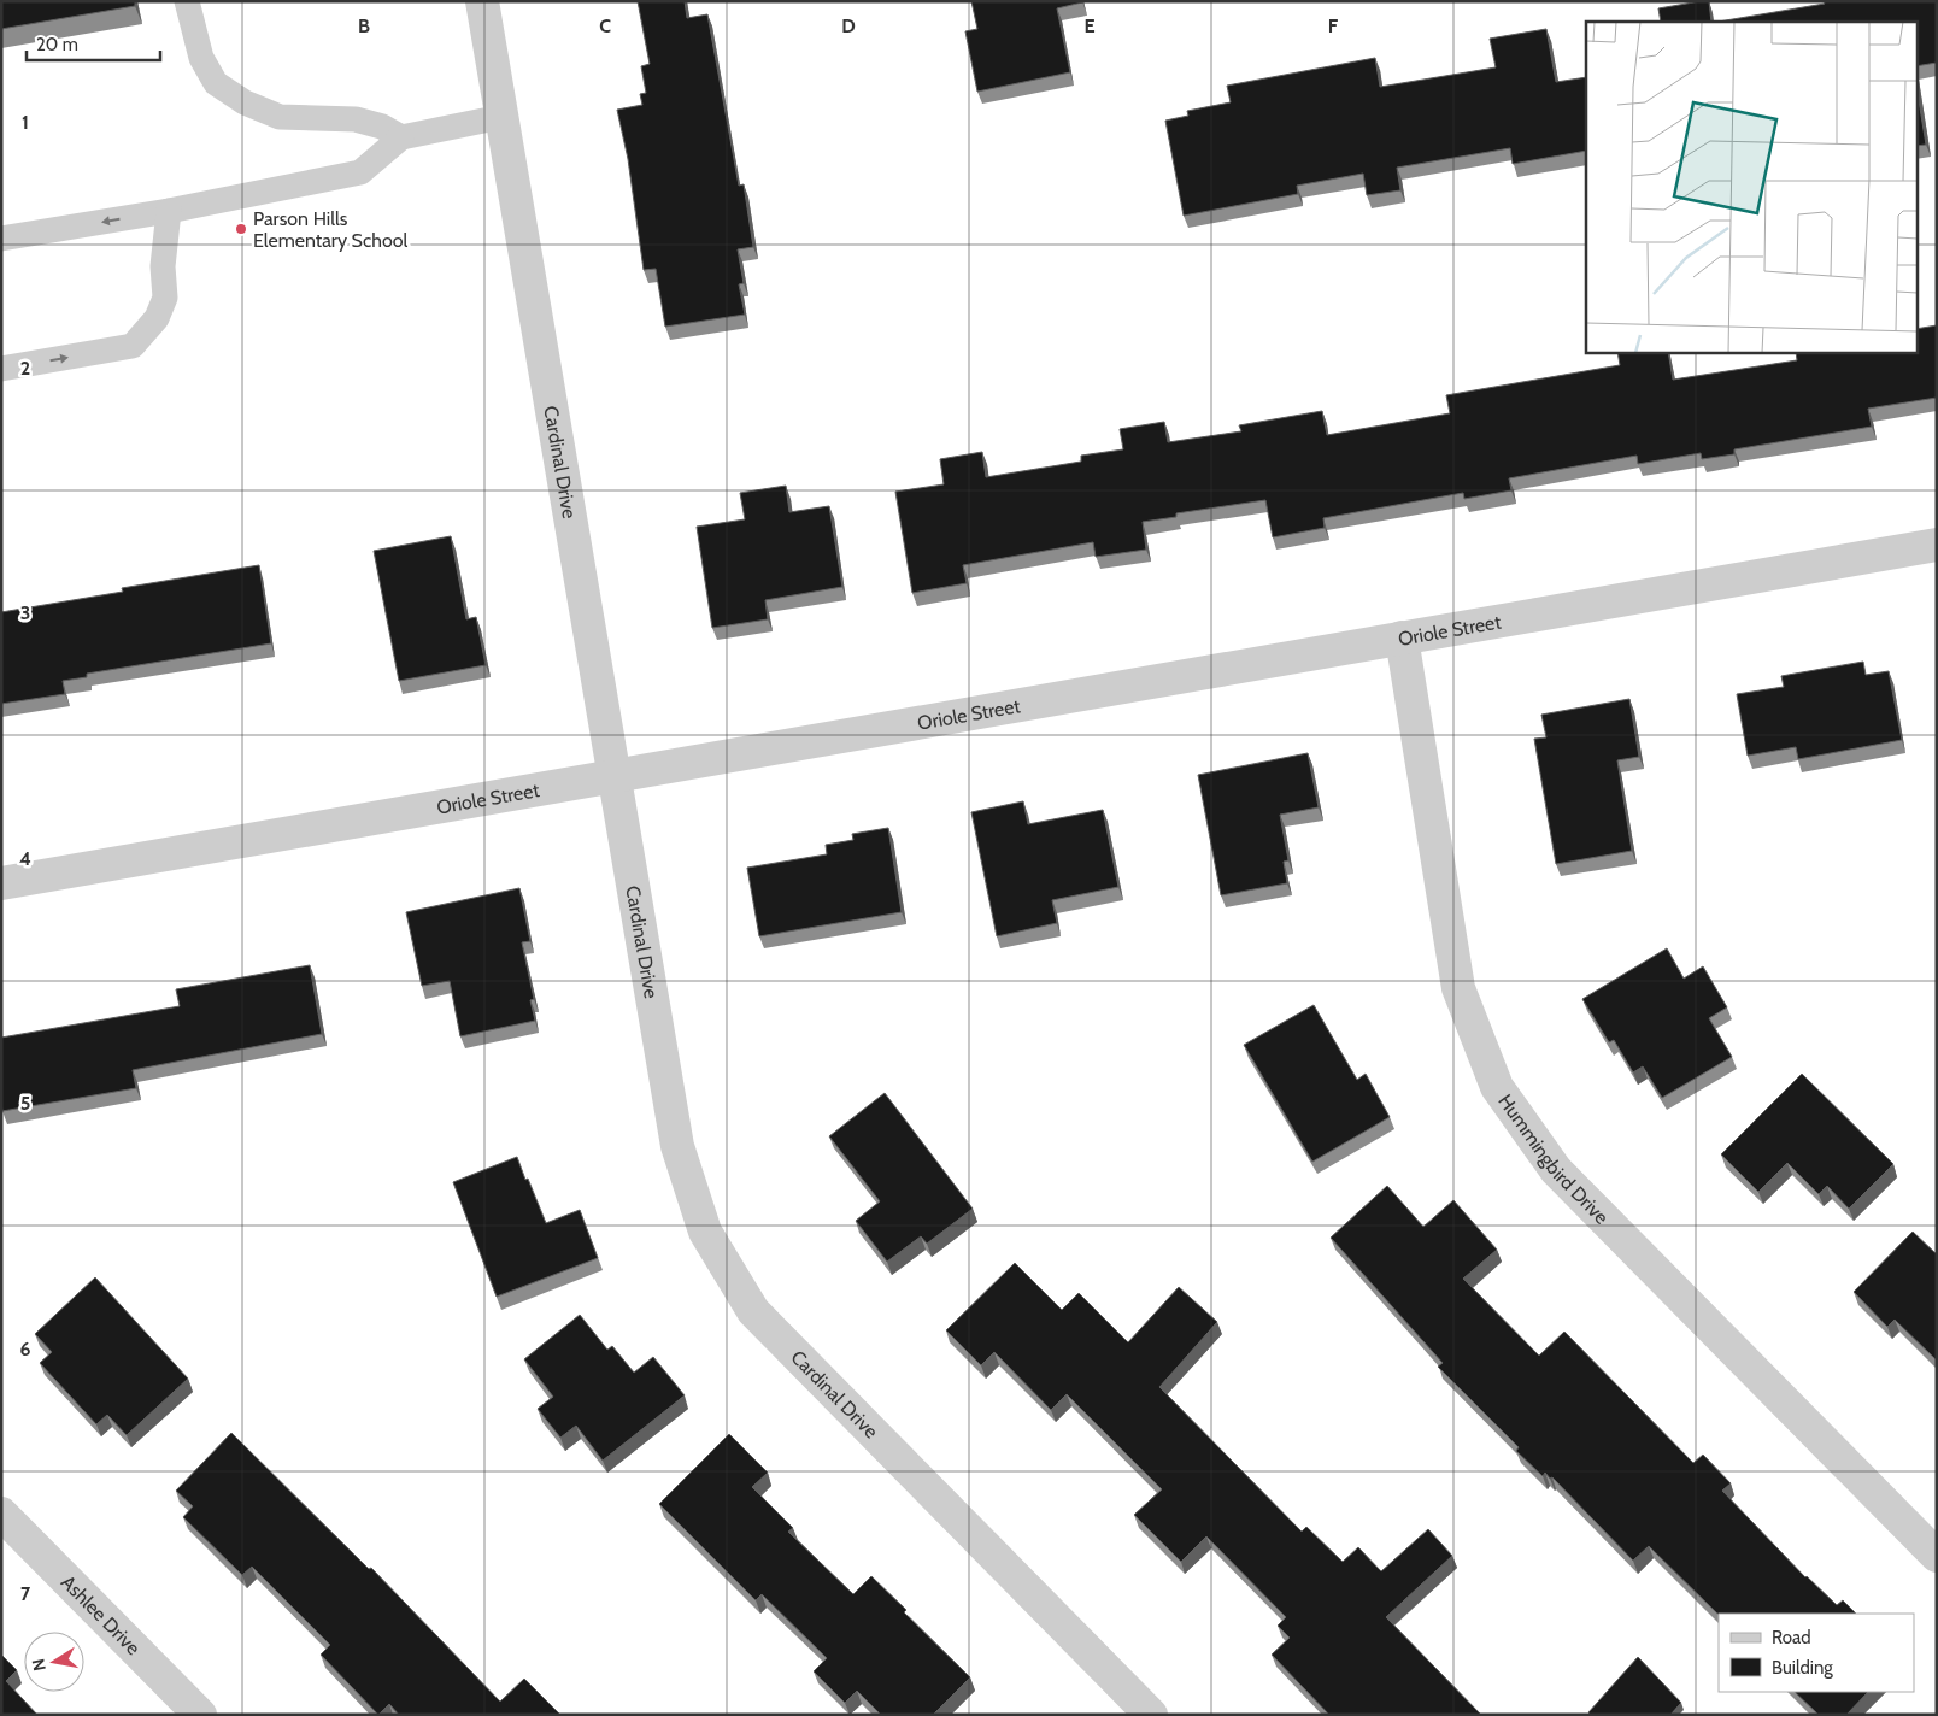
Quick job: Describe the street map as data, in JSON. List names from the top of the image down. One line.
{"streets":{"street":["Cardinal Drive","Oriole Street","Hummingbird Drive","Ashlee Drive"]},"crossings":[["Cardinal Drive","Oriole Street"],["Oriole Street","Hummingbird Drive"]],"places":["Parson Hills Elementary School"],"legend":["Road","Building"],"scale_bar":"20 m","north":"left","grid":{"columns":["B","C","D","E","F"],"rows":["1","2","3","4","5","6","7"]}}
